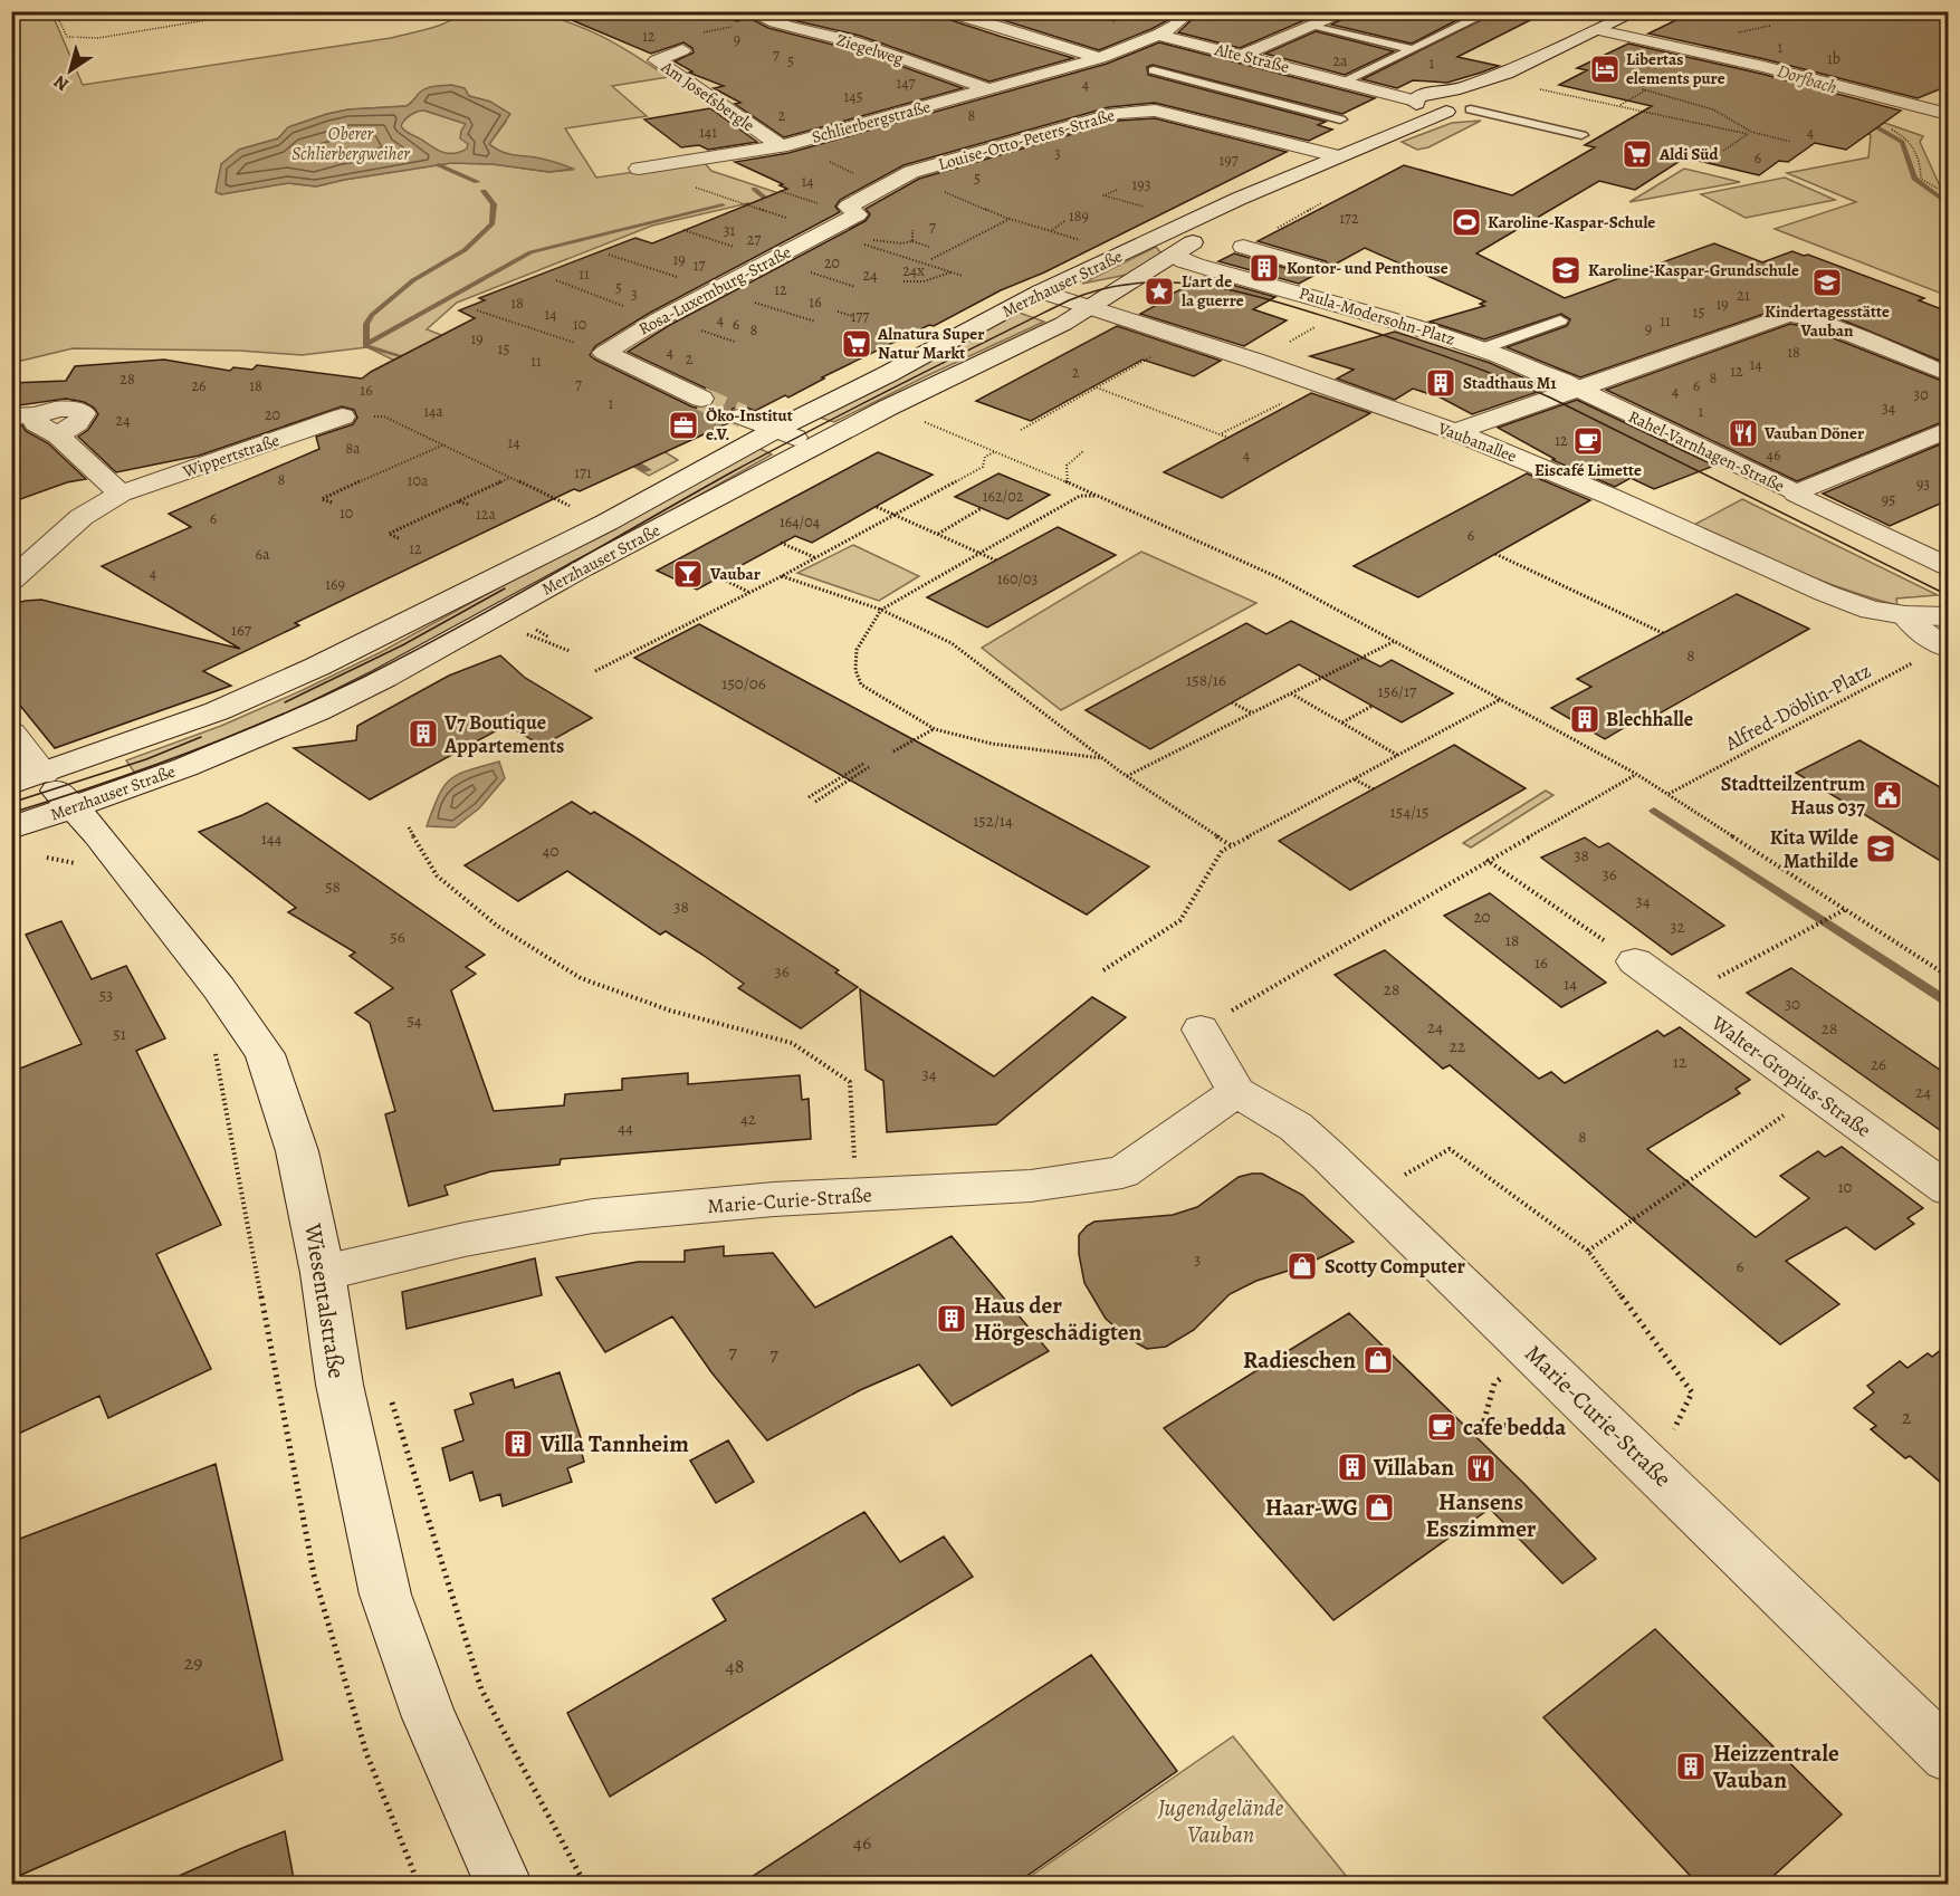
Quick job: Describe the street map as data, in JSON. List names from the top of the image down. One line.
{"streets":{"street":["Ziegelweg","Alte Straße","Am Josefsbergle","Schlierbergstraße","Louise-Otto-Peters-Straße","Merzhauser Straße","Rosa-Luxemburg-Straße","Paula-Modersohn-Platz","Vaubanallee","Rahel-Varnhagen-Straße","Wippertstraße","Walter-Gropius-Straße","Marie-Curie-Straße","Wiesentalstraße"],"path":["Alfred-Döblin-Platz"]},"crossings":[["Ziegelweg","Schlierbergstraße"],["Am Josefsbergle","Schlierbergstraße"],["Louise-Otto-Peters-Straße","Merzhauser Straße"],["Louise-Otto-Peters-Straße","Rosa-Luxemburg-Straße"],["Merzhauser Straße","Paula-Modersohn-Platz"],["Merzhauser Straße","Vaubanallee"],["Merzhauser Straße","Wiesentalstraße"],["Paula-Modersohn-Platz","Rahel-Varnhagen-Straße"],["Marie-Curie-Straße","Wiesentalstraße"]],"water":["Dorfbach","Oberer Schlierbergweiher"],"parks":["Jugendgelände Vauban"],"places":{"hotel":["Libertas elements pure"],"supermarket":["Aldi Süd","Alnatura Super Natur Markt"],"sports":["Karoline-Kaspar-Schule"],"building":["Kontor- und Penthouse","Stadthaus M1","Blechhalle","V7 Boutique Appartements","Haus der Hörgeschädigten","Villa Tannheim","Villaban","Heizzentrale Vauban"],"school or university":["Karoline-Kaspar-Grundschule","Kindertagesstätte Vauban","Kita Wilde Mathilde"],"place":["L'art de la guerre"],"office":["Öko-Institut e.V."],"restaurant":["Vauban Döner","Hansens Esszimmer"],"cafe":["Eiscafé Limette","cafe bedda"],"bar":["Vaubar"],"public building":["Stadtteilzentrum Haus 037"],"shop":["Scotty Computer","Radieschen","Haar-WG"]},"house_numbers":["12","9","1","7","1b","5","2a","1","147","4","145","2","8","141","4","3","6","197","5","14","193","189","172","7","31","27","19","20","17","24x","11","24","5","12","3","21","16","18","19","15","14","177","4","11","10","6","9","8","19","15","4","18","2","11","14","12","2","8","28","7","26","18","6","16","4","30","1","34","14a","1","20","24","12","14","8a","4","46","171","8","10a","93","162/02","95","10","12a","6","164/04","6","12","6a","4","160/03","169","167","8","158/16","150/06","156/17","154/15","152/14","144","40","38","36","58","34","38","20","32","56","18","16","36","14","28","53","30","54","24","28","51","22","12","26","34","24","42","44","8","10","3","6","7","7","2","29","48","46"],"north":"bottom left"}
